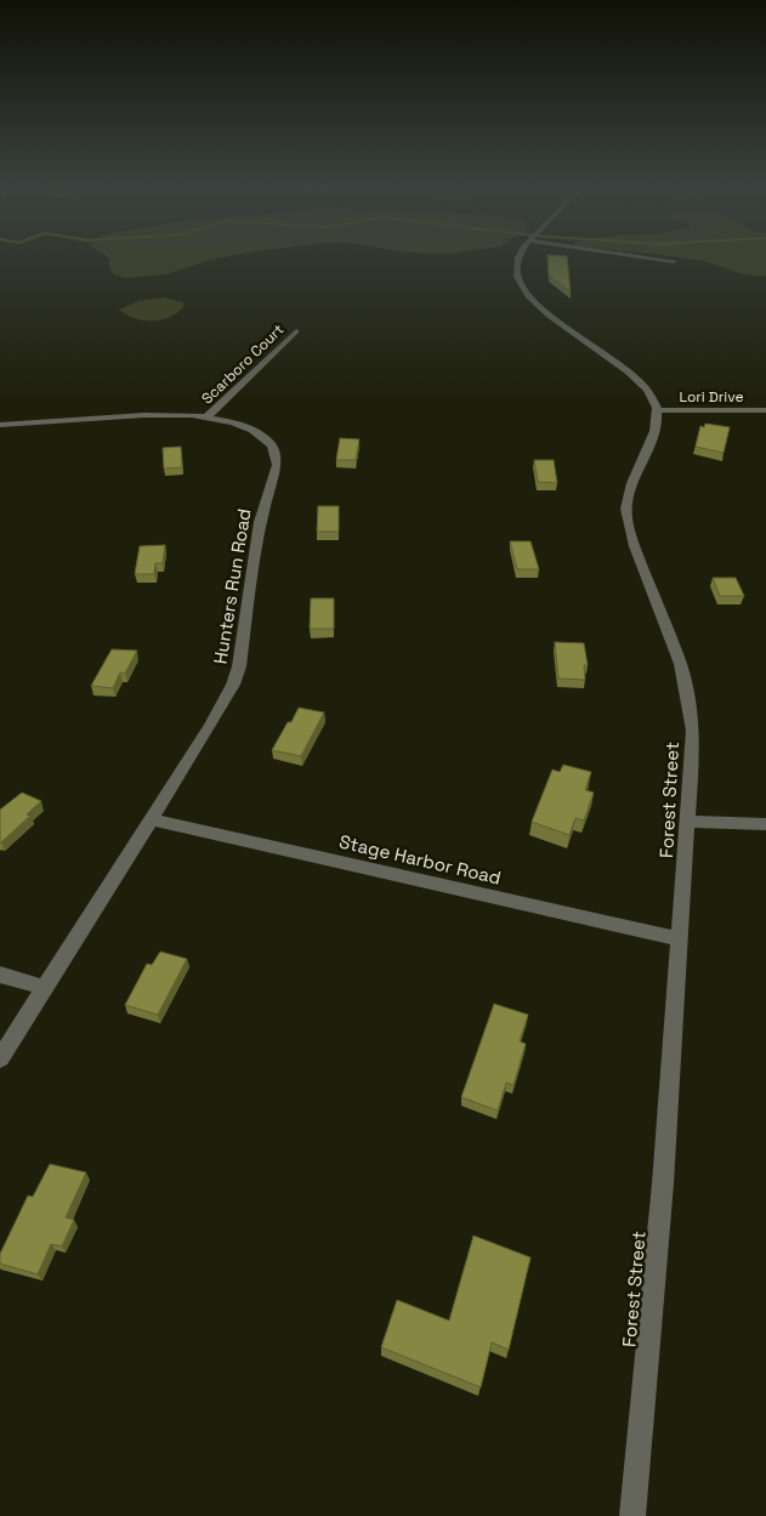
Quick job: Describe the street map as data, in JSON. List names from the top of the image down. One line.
{"streets":{"street":["Scarboro Court","Lori Drive","Hunters Run Road","Forest Street","Stage Harbor Road"]},"crossings":[["Scarboro Court","Hunters Run Road"],["Lori Drive","Forest Street"],["Hunters Run Road","Stage Harbor Road"],["Forest Street","Stage Harbor Road"]]}
